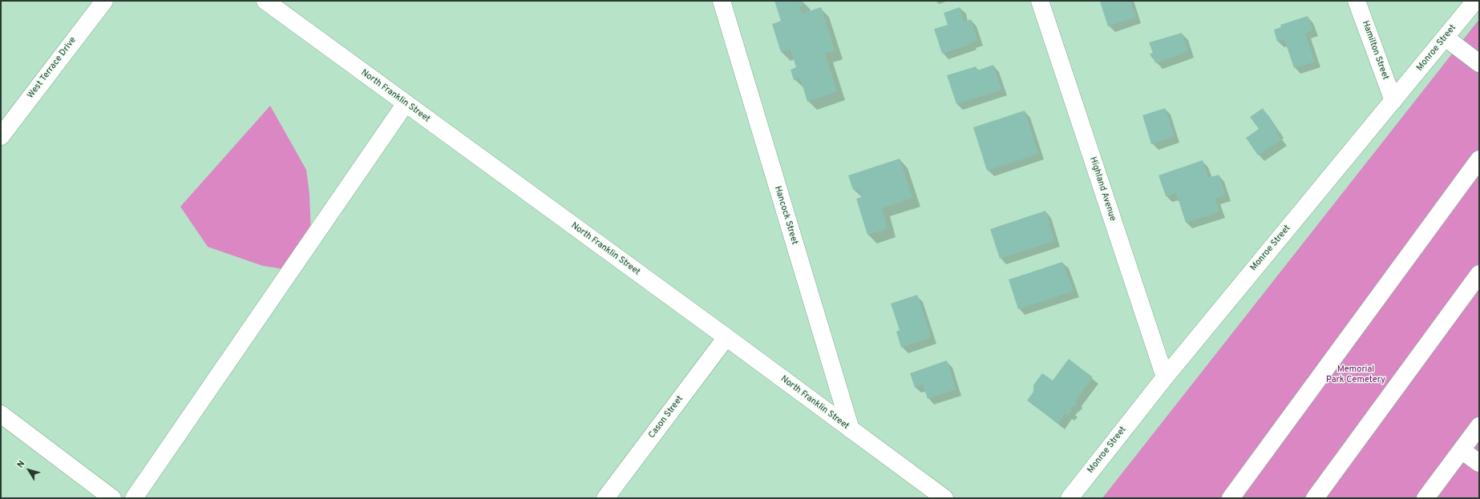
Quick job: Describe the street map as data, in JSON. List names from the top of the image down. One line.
{"streets":{"street":["Monroe Street","Hamilton Street","West Terrace Drive","North Franklin Street","Highland Avenue","Hancock Street","Cason Street"]},"crossings":[["Monroe Street","Hamilton Street"],["Monroe Street","Highland Avenue"],["North Franklin Street","Hancock Street"],["North Franklin Street","Cason Street"]],"parks":["Memorial Park Cemetery"],"north":"top left"}
